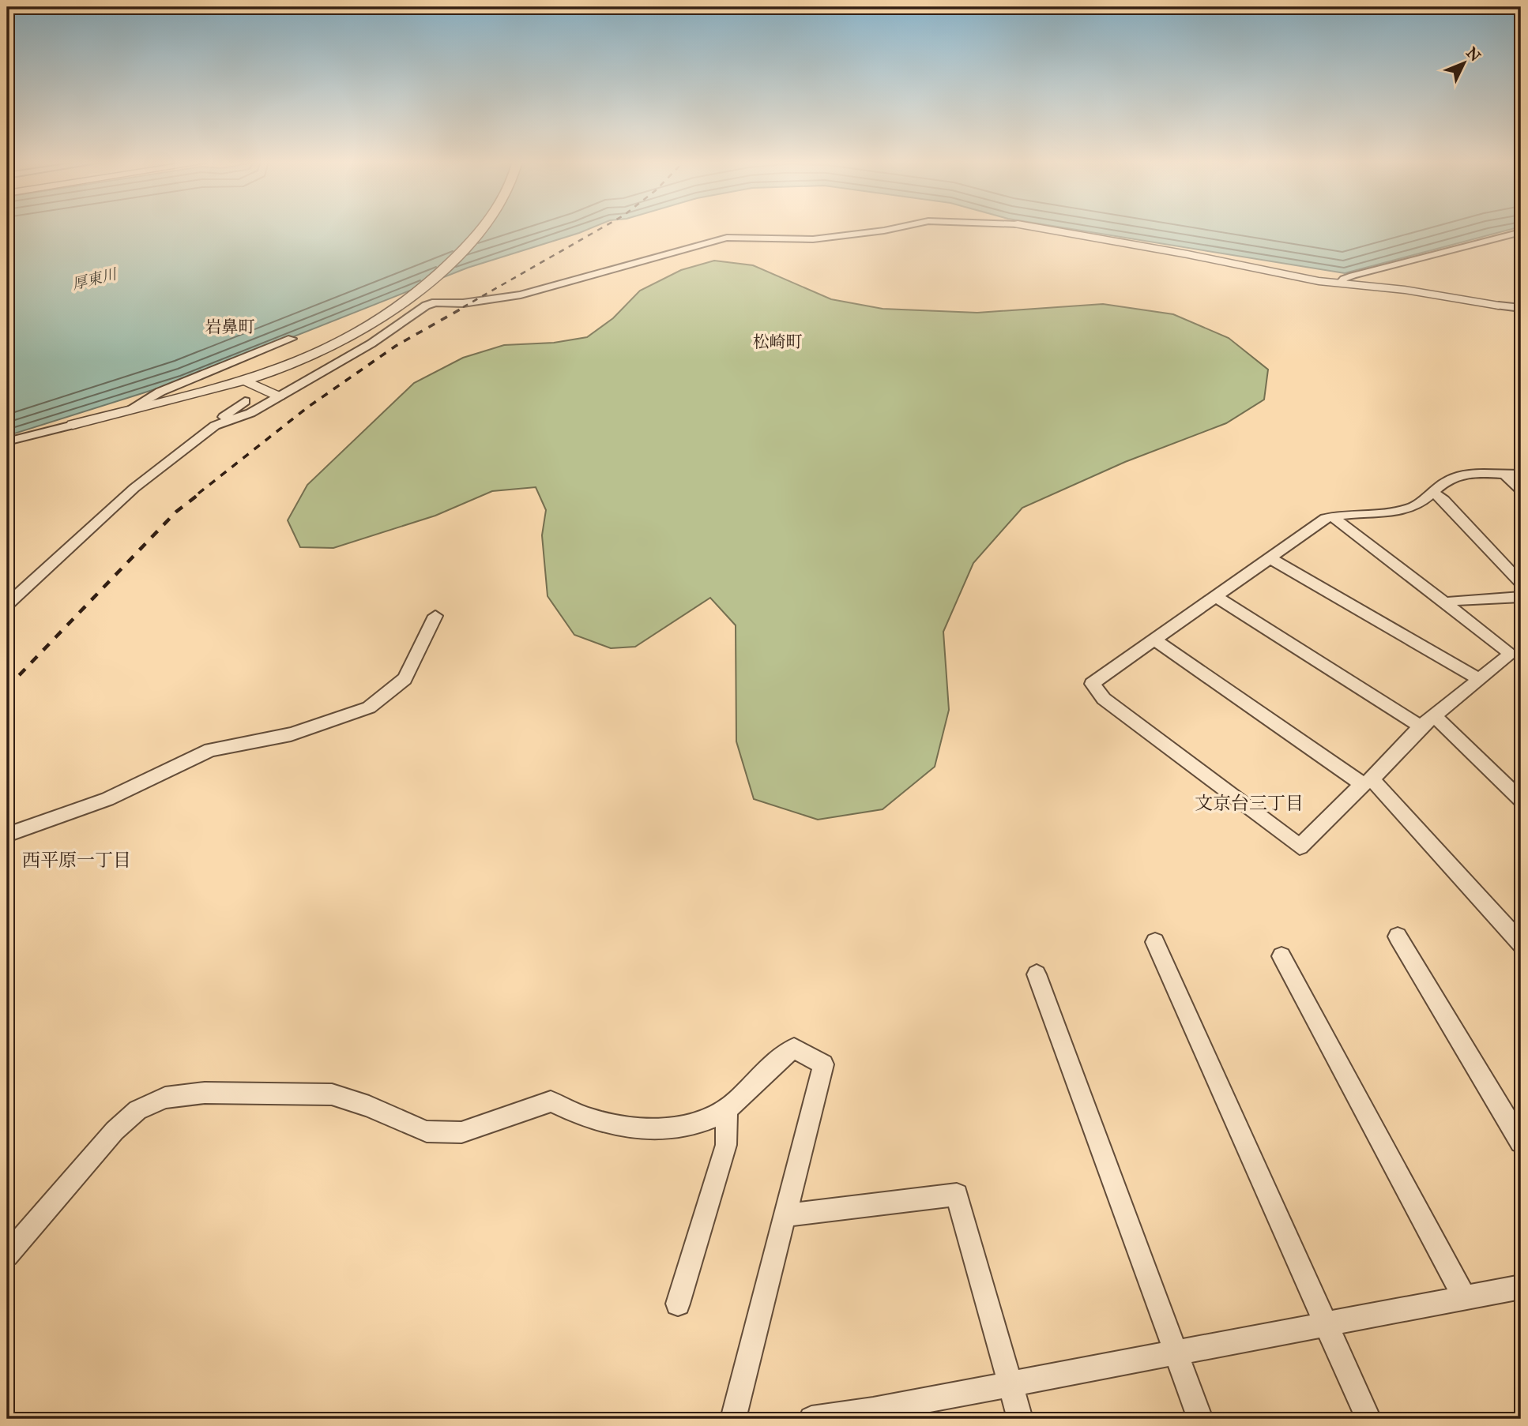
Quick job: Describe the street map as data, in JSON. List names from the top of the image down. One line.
{"districts":["岩鼻町","松崎町","文京台三丁目","西平原一丁目"],"water":["厚東川"],"north":"top right"}
